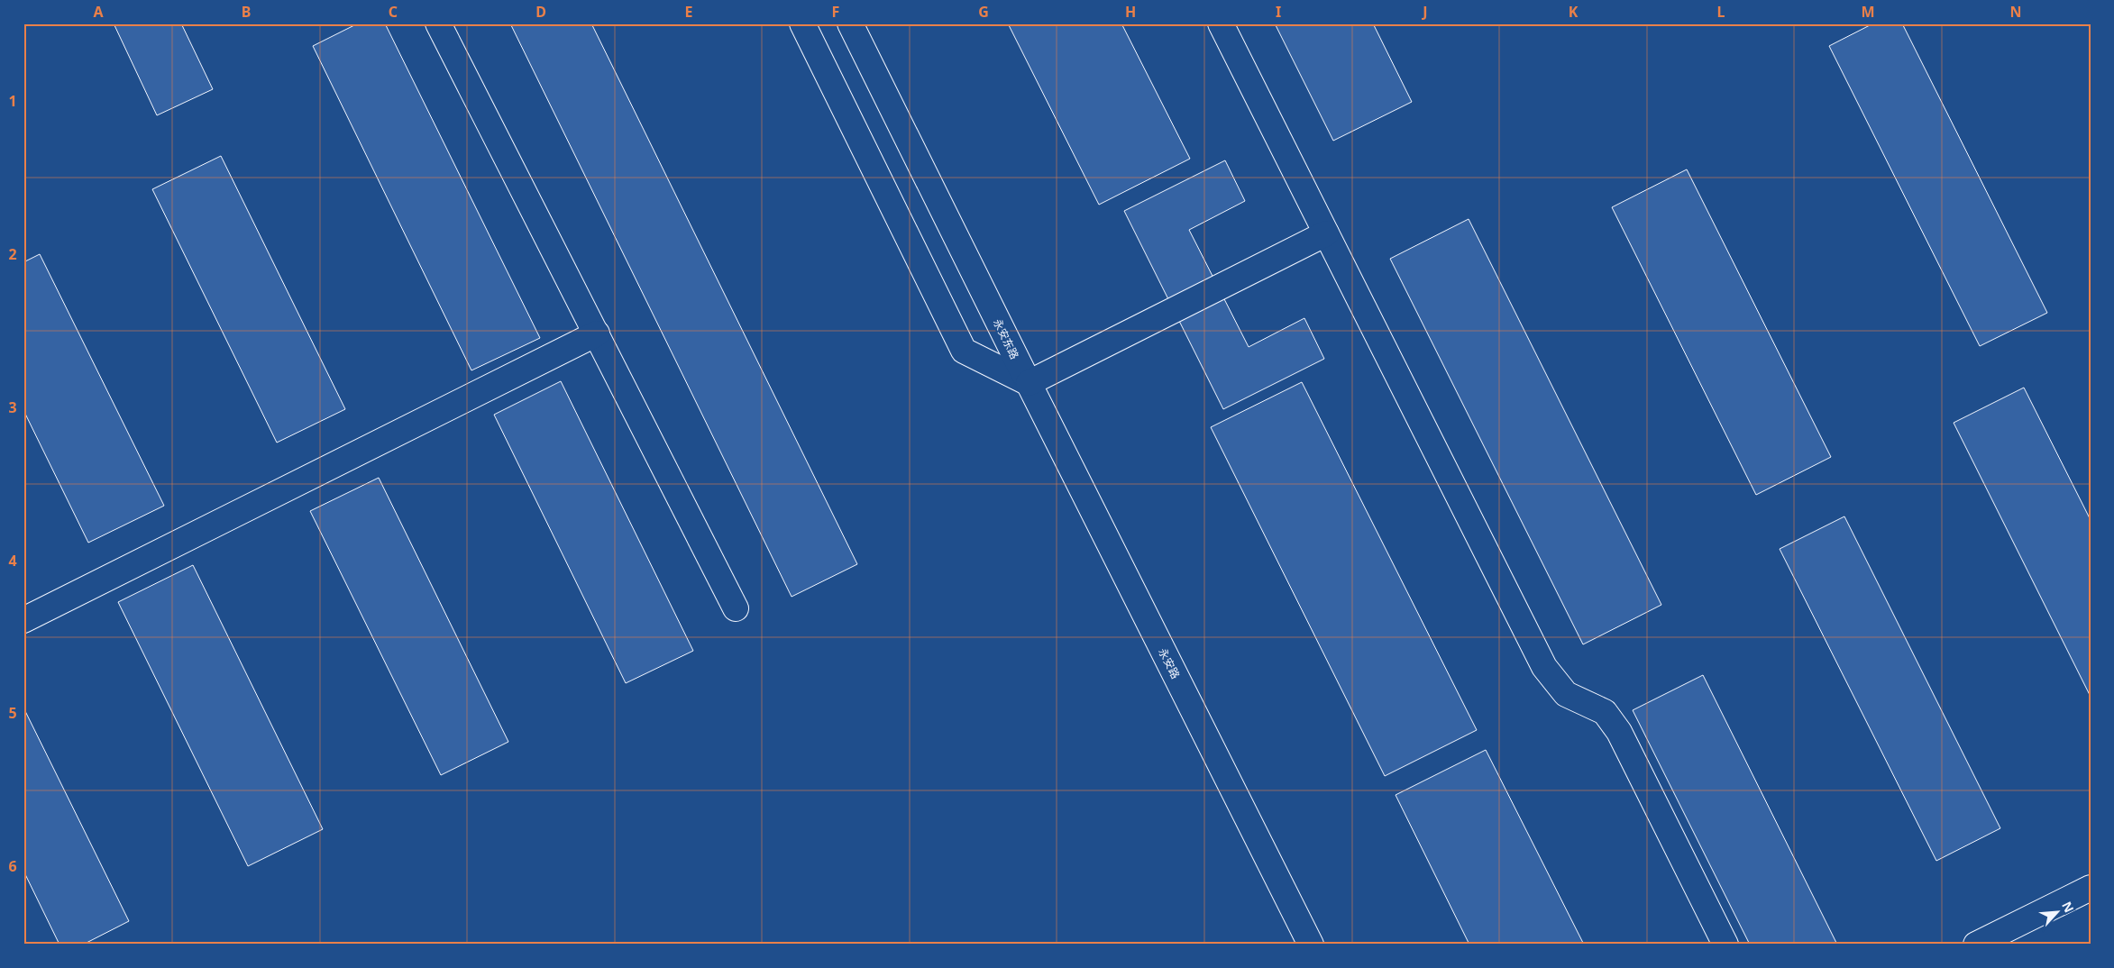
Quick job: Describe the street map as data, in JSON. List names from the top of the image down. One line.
{"streets":{"street":["永安东路","永安路"]},"crossings":[["永安东路","永安路"]],"north":"top right","grid":{"columns":["A","B","C","D","E","F","G","H","I","J","K","L","M","N"],"rows":["1","2","3","4","5","6"]}}
